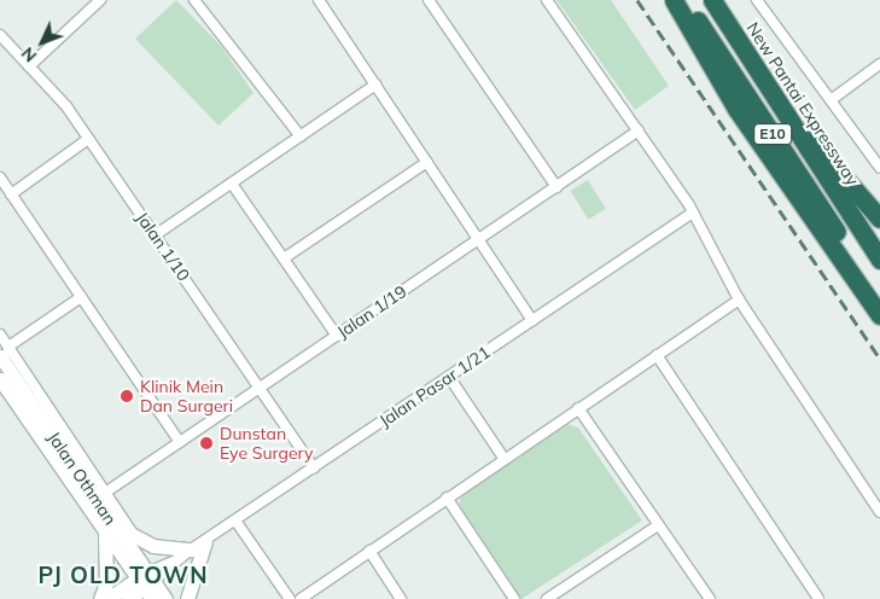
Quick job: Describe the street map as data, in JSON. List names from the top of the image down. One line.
{"streets":{"highway":["New Pantai Expressway","E10"],"main road":["Jalan Othman"],"street":["Jalan 1/10","Jalan 1/19","Jalan Pasar 1/21"]},"crossings":[["Jalan 1/10","Jalan 1/19"],["Jalan 1/10","Jalan Pasar 1/21"],["Jalan Pasar 1/21","Jalan Othman"]],"districts":["PJ OLD TOWN"],"places":["Klinik Mein Dan Surgeri","Dunstan Eye Surgery"],"north":"bottom left"}
